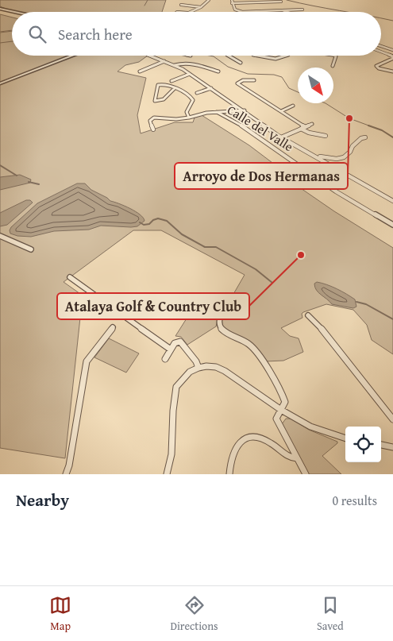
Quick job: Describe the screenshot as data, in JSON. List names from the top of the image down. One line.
{"streets":{"street":["Calle del Valle"]},"places":["Arroyo de Dos Hermanas","Atalaya Golf & Country Club"],"north":"bottom right","page":{"search":"Search here","heading":["Nearby","0 results"],"nav":["Map","Directions","Saved"]}}
